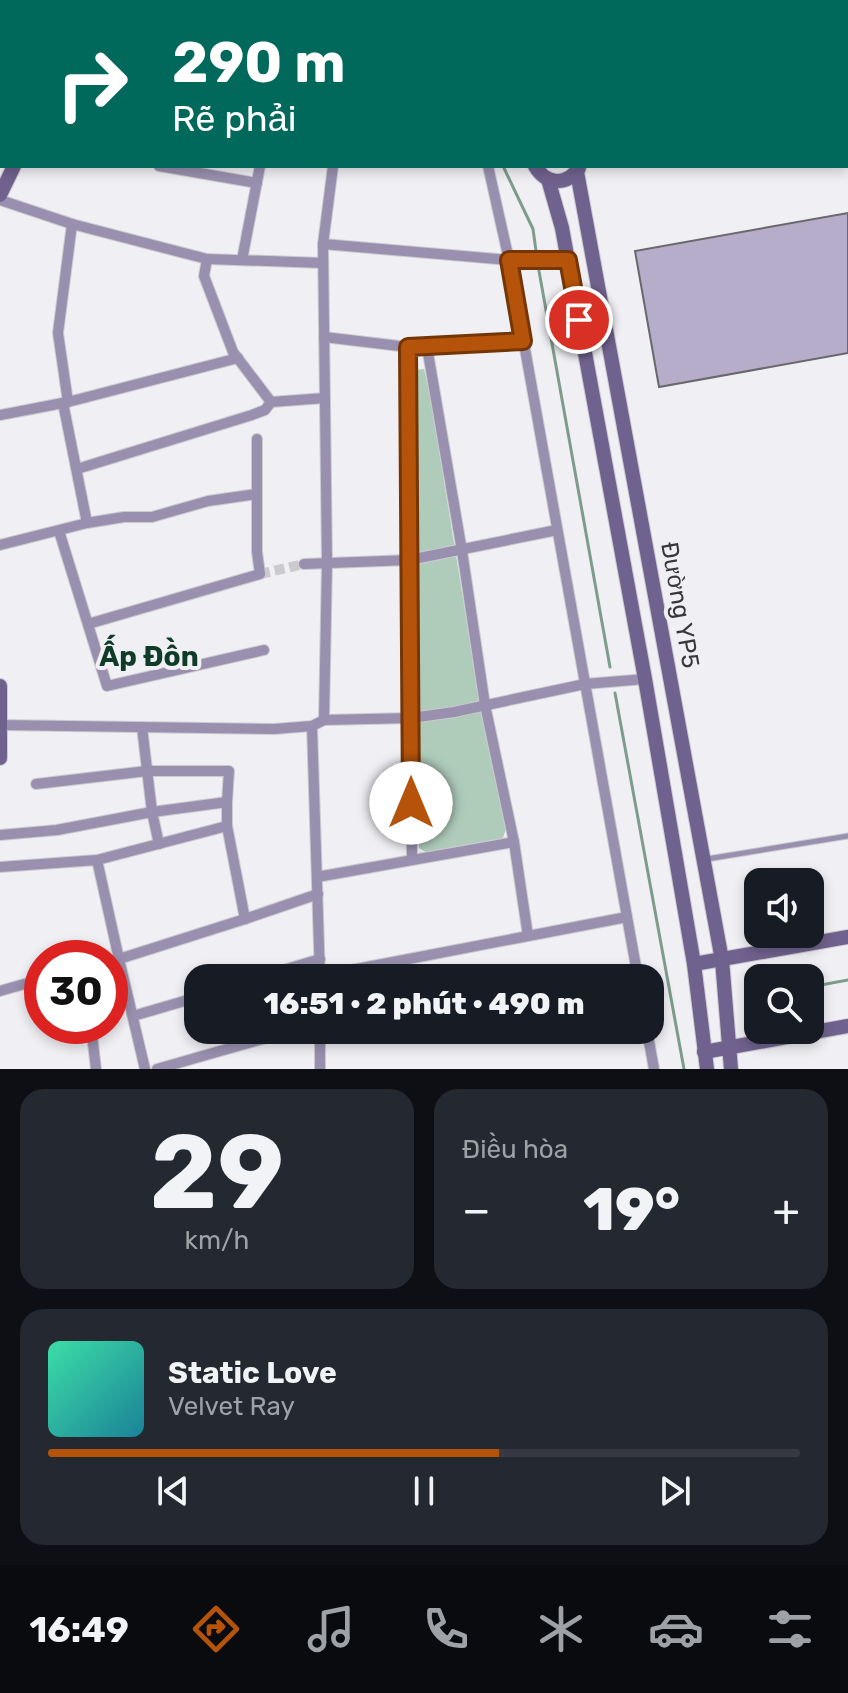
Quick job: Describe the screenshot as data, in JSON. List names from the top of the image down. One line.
{"streets":{"main road":["Đường YP5"]},"districts":["Ấp Đồn"],"page":{"turn":["290 m","Rẽ phải"],"limit":"30","trip":"16:51 · 2 phút · 490 m","tile":[["29","km/h"],"Điều hòa"],"heat":["−","19°","+"],"song":["Static Love","Velvet Ray"],"tabs":"16:49"}}
